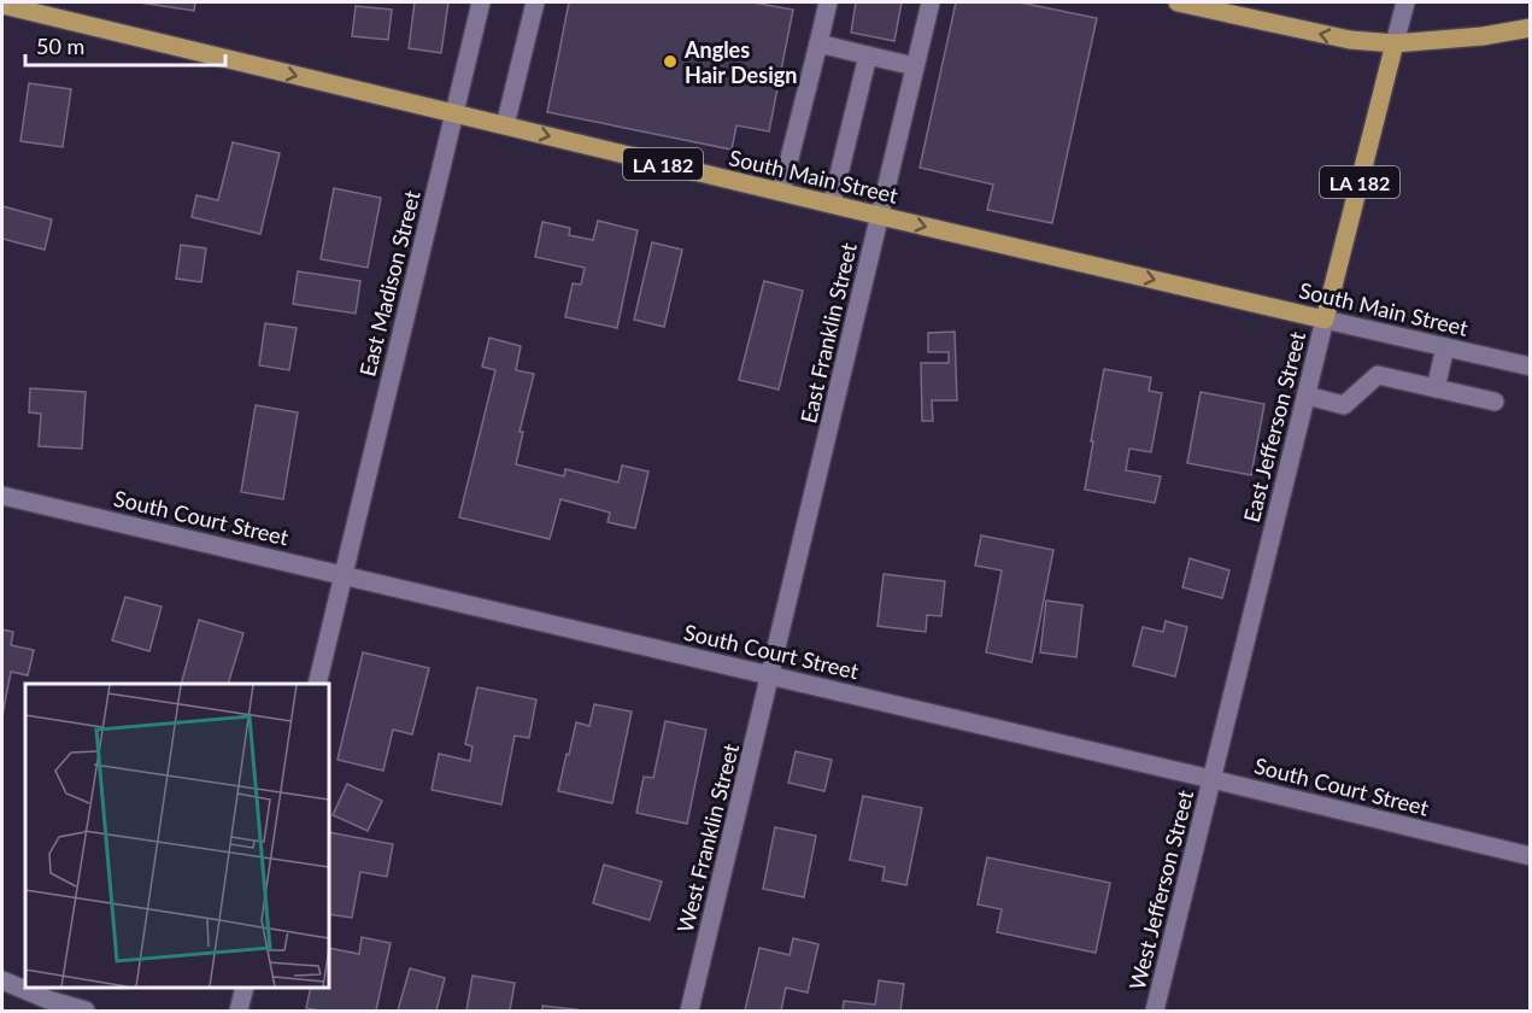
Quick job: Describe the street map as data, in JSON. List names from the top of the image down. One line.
{"streets":{"main road":["LA 182","South Main Street","East Jefferson Street"],"street":["East Madison Street","East Franklin Street","South Court Street","West Franklin Street","West Jefferson Street"]},"crossings":[["South Main Street","East Madison Street"],["South Main Street","East Franklin Street"],["South Main Street","East Jefferson Street"],["East Madison Street","South Court Street"],["East Franklin Street","South Court Street"],["East Franklin Street","West Franklin Street"],["East Jefferson Street","South Court Street"],["East Jefferson Street","West Jefferson Street"],["South Court Street","West Franklin Street"],["South Court Street","West Jefferson Street"]],"one_way":["South Main Street"],"places":["Angles Hair Design"],"scale_bar":"50 m"}
